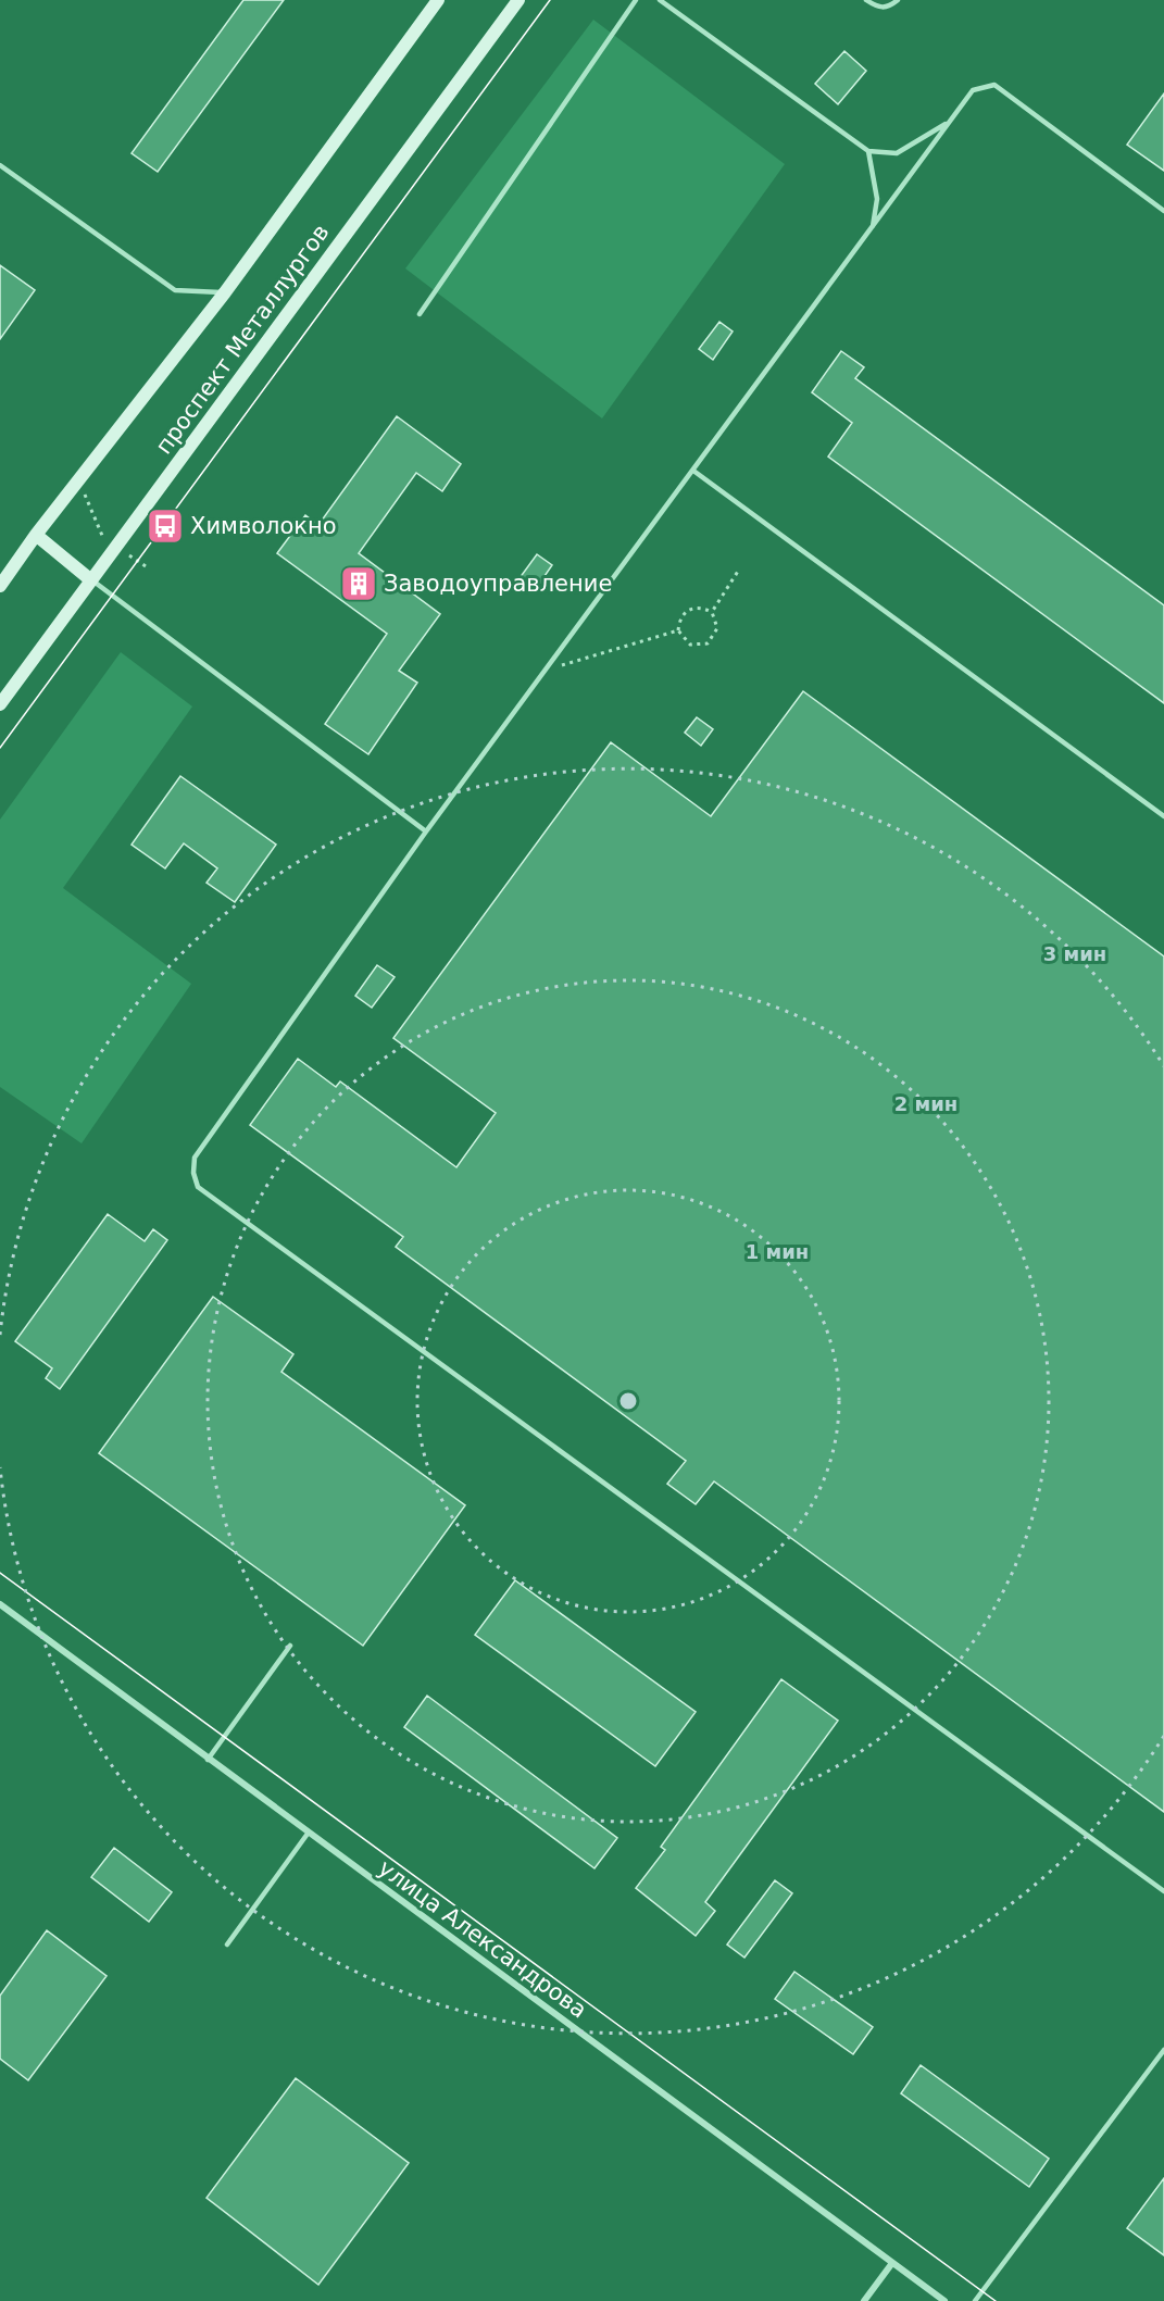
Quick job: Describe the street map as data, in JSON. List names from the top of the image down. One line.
{"streets":{"street":["проспект Металлургов","улица Александрова"]},"places":{"bus stop":["Химволокно"],"building":["Заводоуправление"]},"rings":["3 мин","2 мин","1 мин"]}
